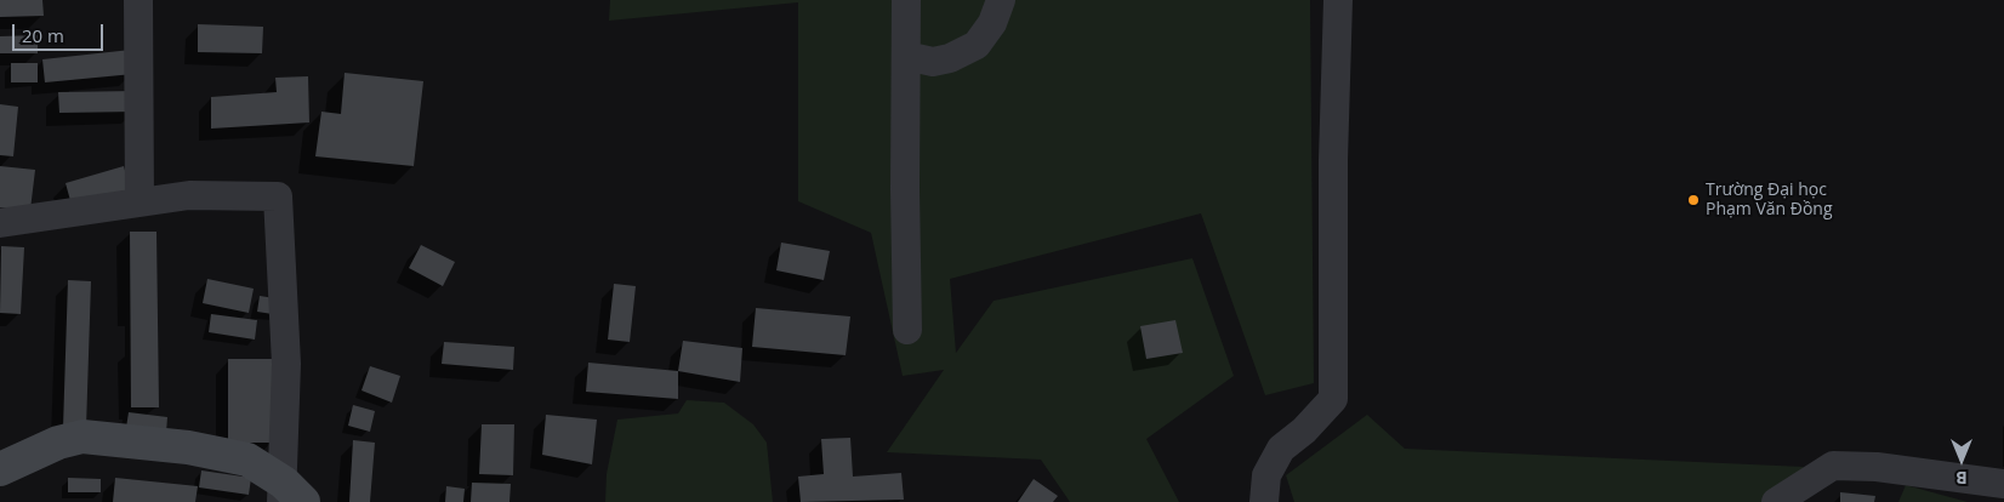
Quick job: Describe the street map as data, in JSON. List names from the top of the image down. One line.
{"places":["Trường Đại học Phạm Văn Đồng"],"scale_bar":"20 m","north":"bottom"}
